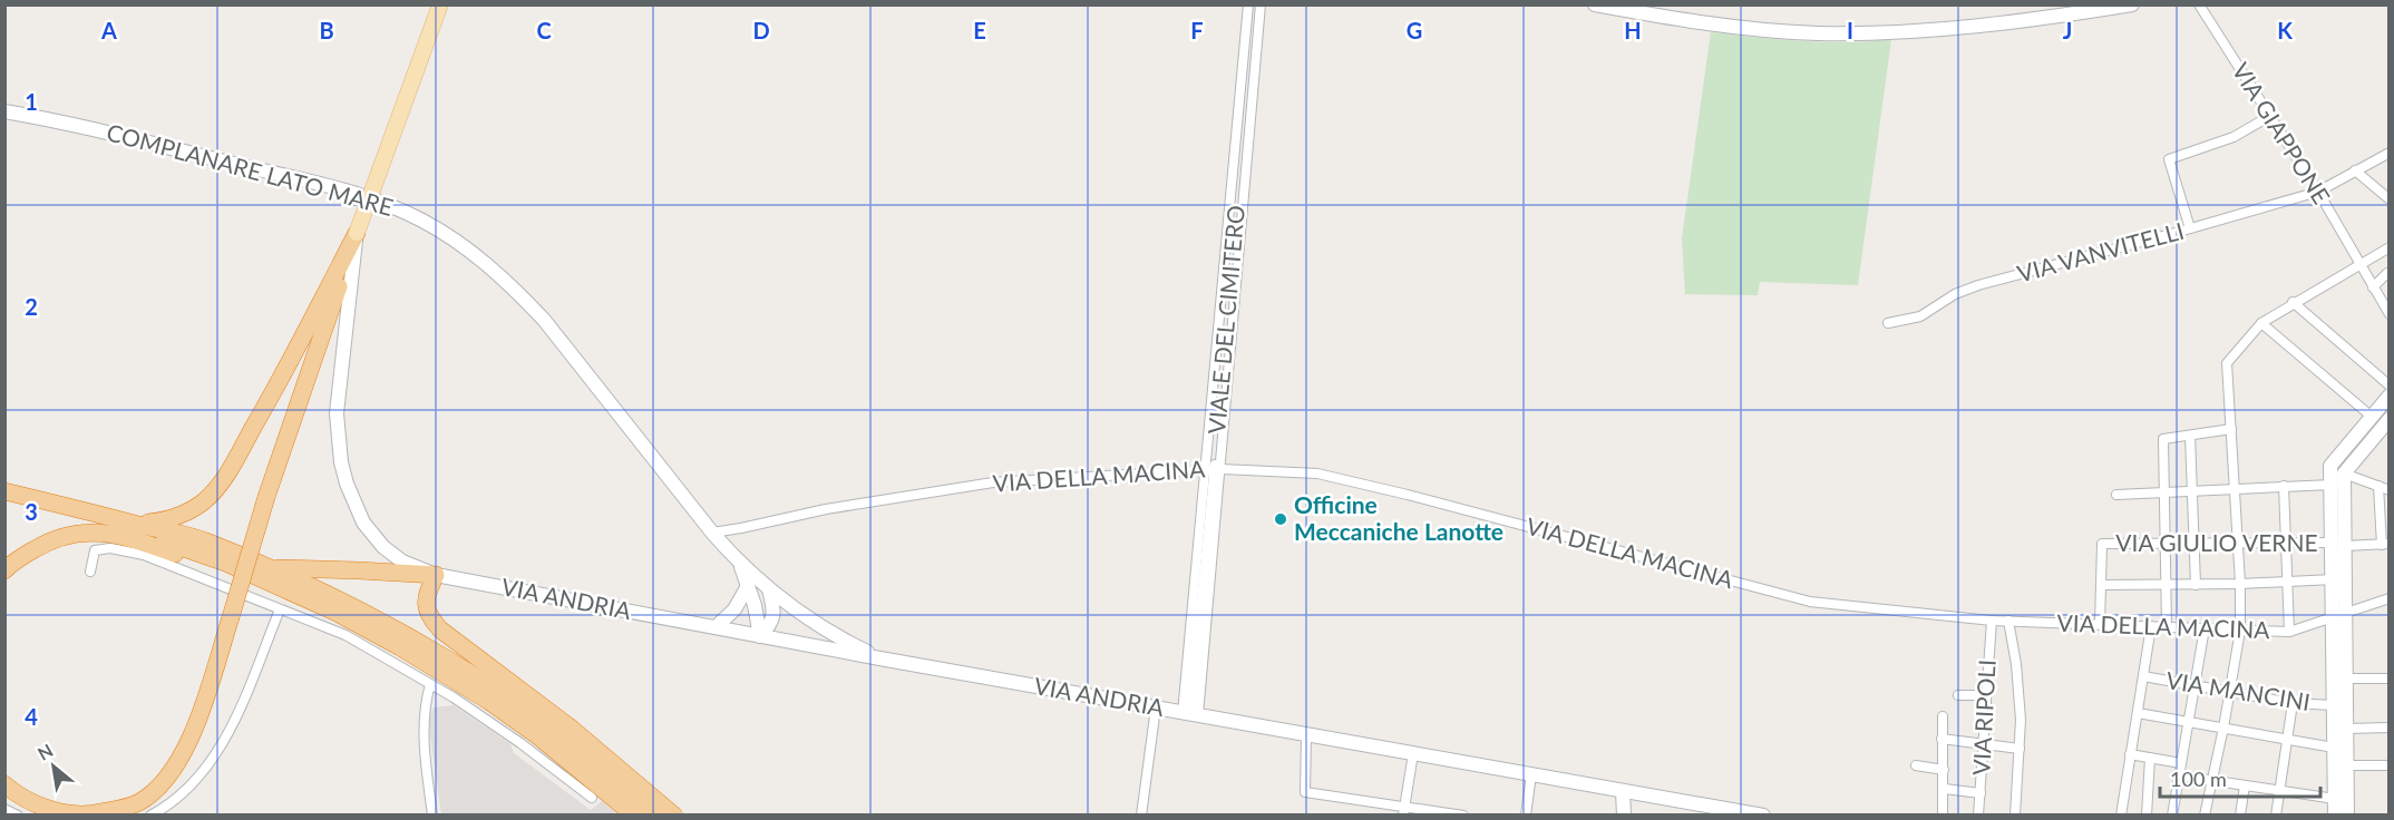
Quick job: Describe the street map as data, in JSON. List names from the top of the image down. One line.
{"streets":{"main road":["COMPLANARE LATO MARE","VIA ANDRIA"],"street":["VIA GIAPPONE","VIA VANVITELLI","VIALE DEL CIMITERO","VIA DELLA MACINA","VIA GIULIO VERNE","VIA MANCINI","VIA RIPOLI"]},"crossings":[["VIA GIAPPONE","VIA VANVITELLI"],["COMPLANARE LATO MARE","VIA DELLA MACINA"],["VIALE DEL CIMITERO","VIA DELLA MACINA"],["VIALE DEL CIMITERO","VIA ANDRIA"],["VIA DELLA MACINA","VIA RIPOLI"]],"places":["Officine Meccaniche Lanotte"],"scale_bar":"100 m","north":"top left","grid":{"columns":["A","B","C","D","E","F","G","H","I","J","K"],"rows":["1","2","3","4"]}}
